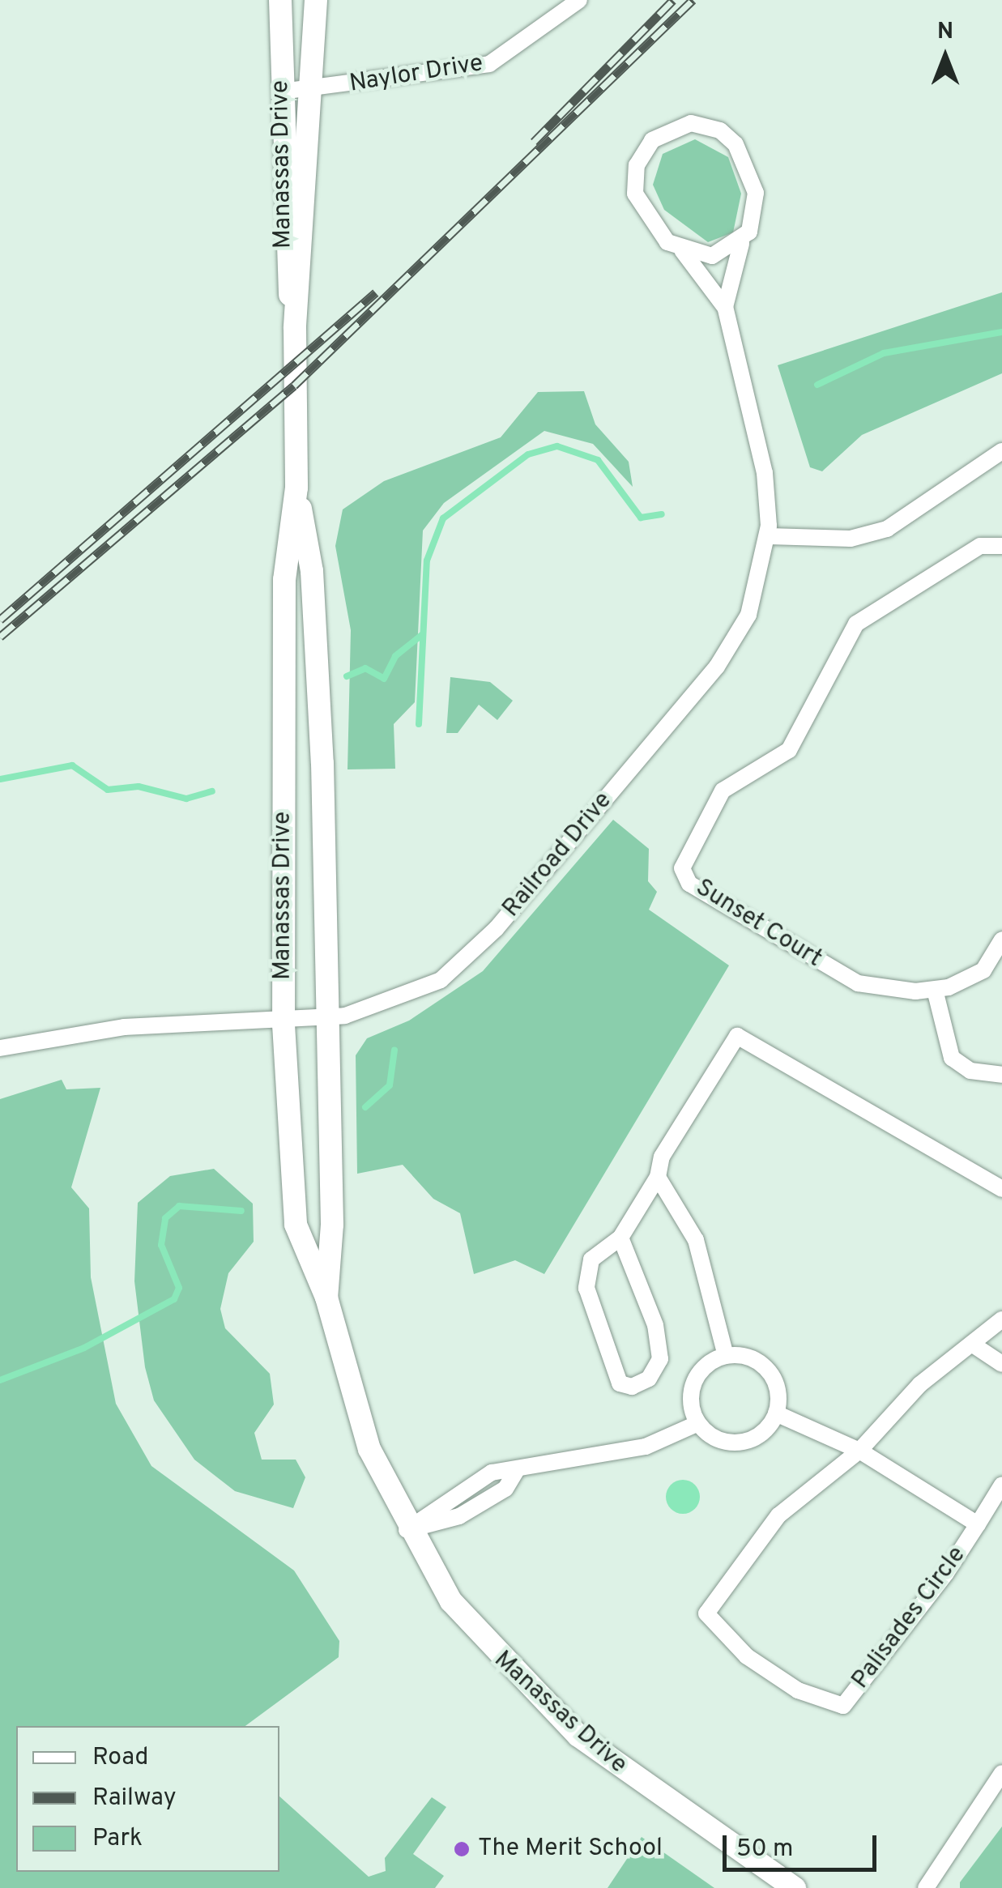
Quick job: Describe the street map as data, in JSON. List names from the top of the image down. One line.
{"streets":{"main road":["Manassas Drive"],"street":["Naylor Drive","Railroad Drive","Sunset Court","Palisades Circle"]},"crossings":[["Naylor Drive","Manassas Drive"],["Manassas Drive","Railroad Drive"]],"places":["The Merit School"],"legend":["Road","Railway","Park"],"scale_bar":"50 m","north":"top"}
